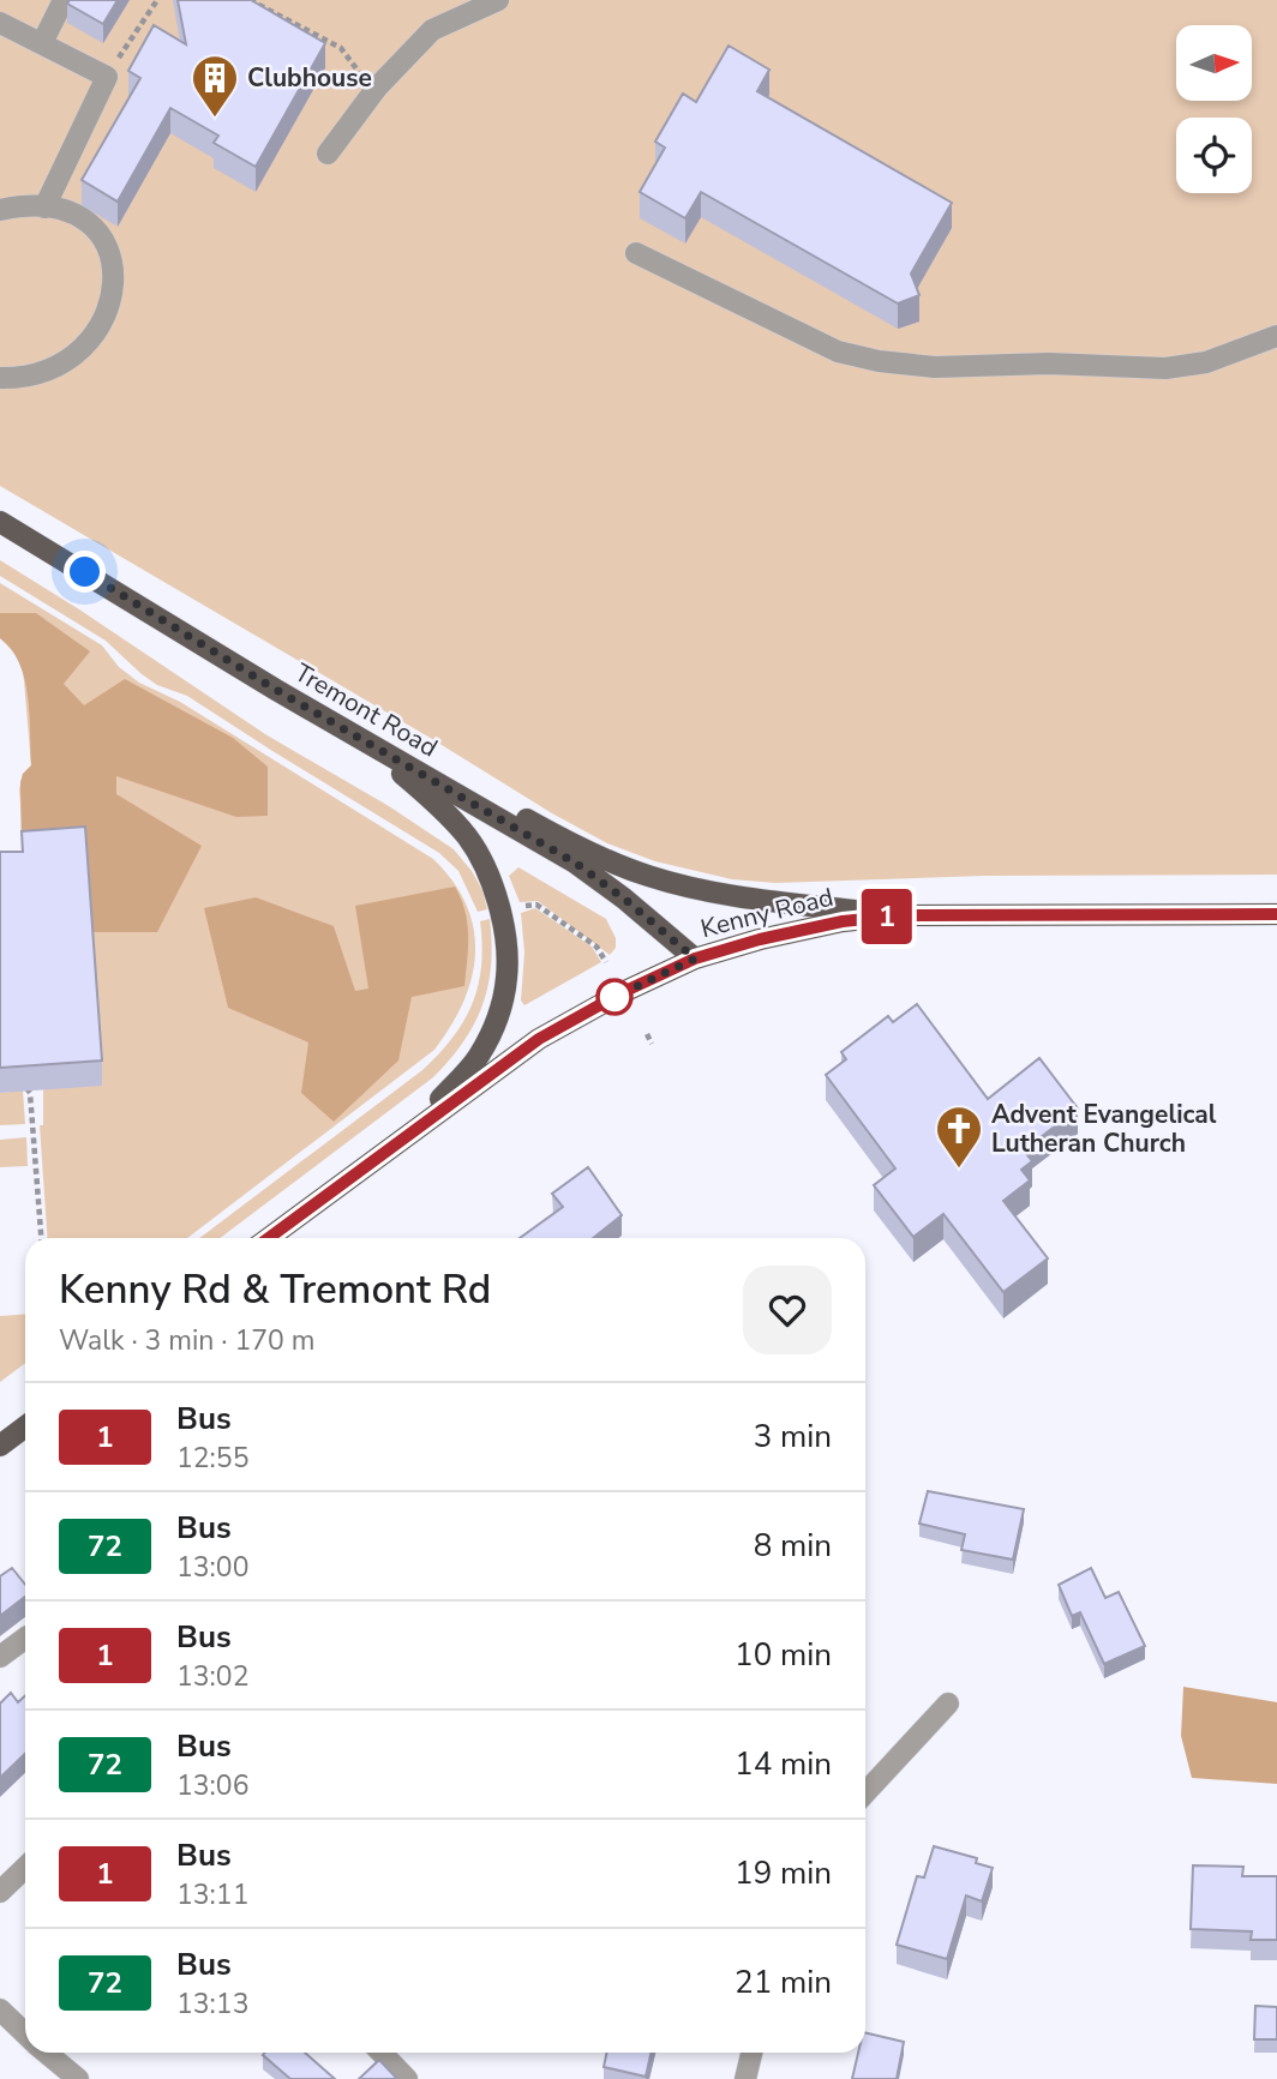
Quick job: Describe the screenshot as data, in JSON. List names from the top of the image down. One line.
{"streets":{"main road":["Tremont Road","Kenny Road"]},"crossings":[["Tremont Road","Kenny Road"]],"places":{"building":["Clubhouse"],"church":["Advent Evangelical Lutheran Church"]},"lines":["bus line 1"],"north":"right","page":{"on_map":"1","heading":["Kenny Rd & Tremont Rd","Walk · 3 min · 170 m"],"list":[{"mark":"1","name":"Bus","note":"12:55","value":"3 min"},{"mark":"72","name":"Bus","note":"13:00","value":"8 min"},{"mark":"1","name":"Bus","note":"13:02","value":"10 min"},{"mark":"72","name":"Bus","note":"13:06","value":"14 min"},{"mark":"1","name":"Bus","note":"13:11","value":"19 min"},{"mark":"72","name":"Bus","note":"13:13","value":"21 min"}]}}
